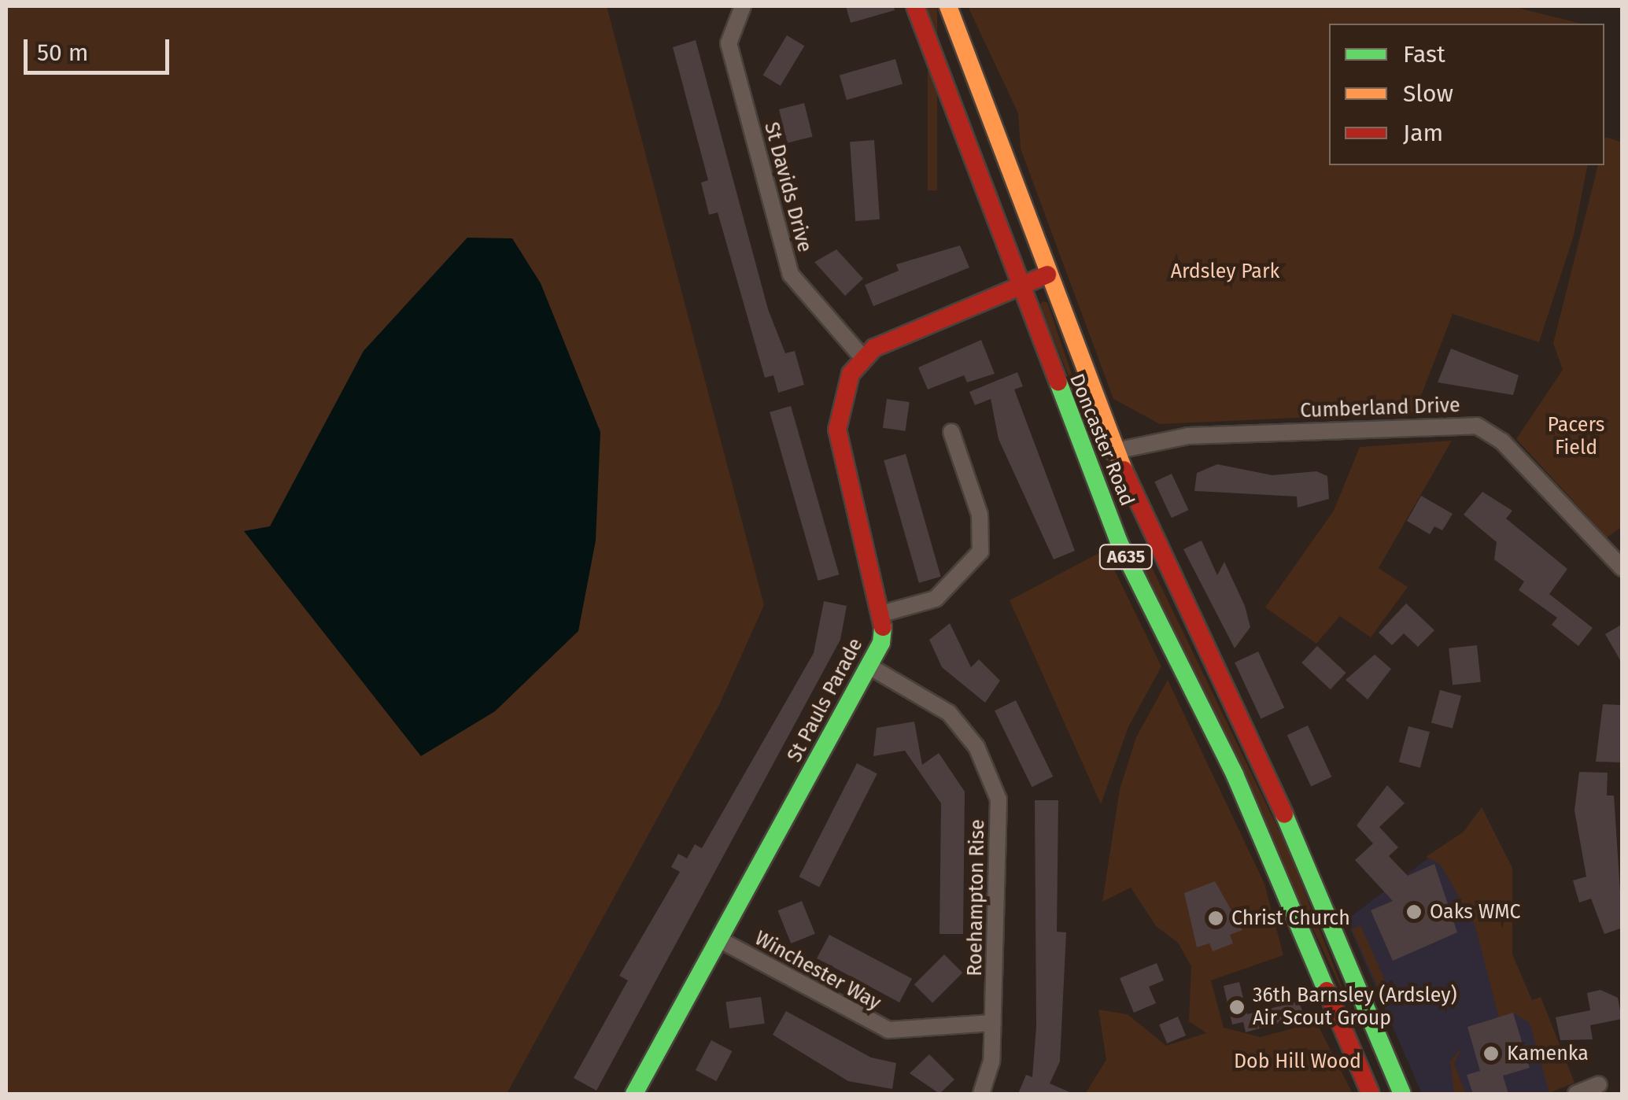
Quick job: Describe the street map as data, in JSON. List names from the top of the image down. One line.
{"streets":{"main road":["Doncaster Road","A635","St Pauls Parade"],"street":["St Davids Drive","Cumberland Drive","Roehampton Rise","Winchester Way"]},"crossings":[["Cumberland Drive","Doncaster Road"],["St Pauls Parade","Roehampton Rise"],["St Pauls Parade","Winchester Way"],["Roehampton Rise","Winchester Way"]],"parks":["Ardsley Park","Pacers Field","Dob Hill Wood"],"places":["Oaks WMC","Christ Church","36th Barnsley (Ardsley) Air Scout Group","Kamenka"],"legend":["Fast","Slow","Jam"],"scale_bar":"50 m"}
